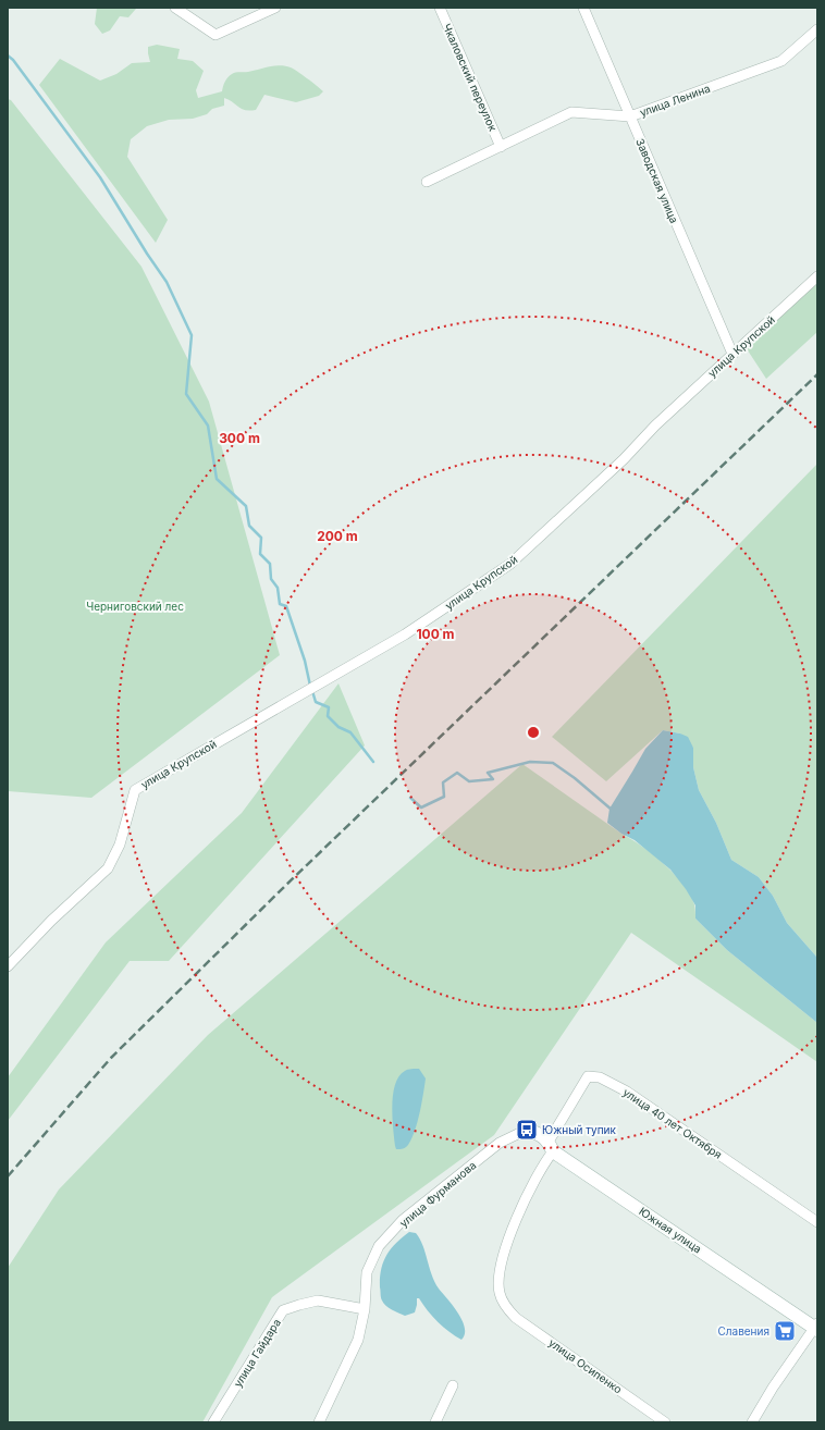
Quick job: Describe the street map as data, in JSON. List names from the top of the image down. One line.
{"streets":{"street":["Чкаловский переулок","улица Ленина","Заводская улица","улица Крупской","улица 40 лет Октября","улица Фурманова","Южная улица","улица Гайдара","улица Осипенко"]},"crossings":[["Чкаловский переулок","улица Ленина"],["улица Ленина","Заводская улица"],["Заводская улица","улица Крупской"],["улица 40 лет Октября","Южная улица"],["улица 40 лет Октября","улица Осипенко"],["улица Фурманова","Южная улица"],["улица Фурманова","улица Гайдара"],["Южная улица","улица Осипенко"]],"parks":["Черниговский лес"],"places":{"bus stop":["Южный тупик"],"supermarket":["Славения"]},"rings":["300 m","200 m","100 m"]}
